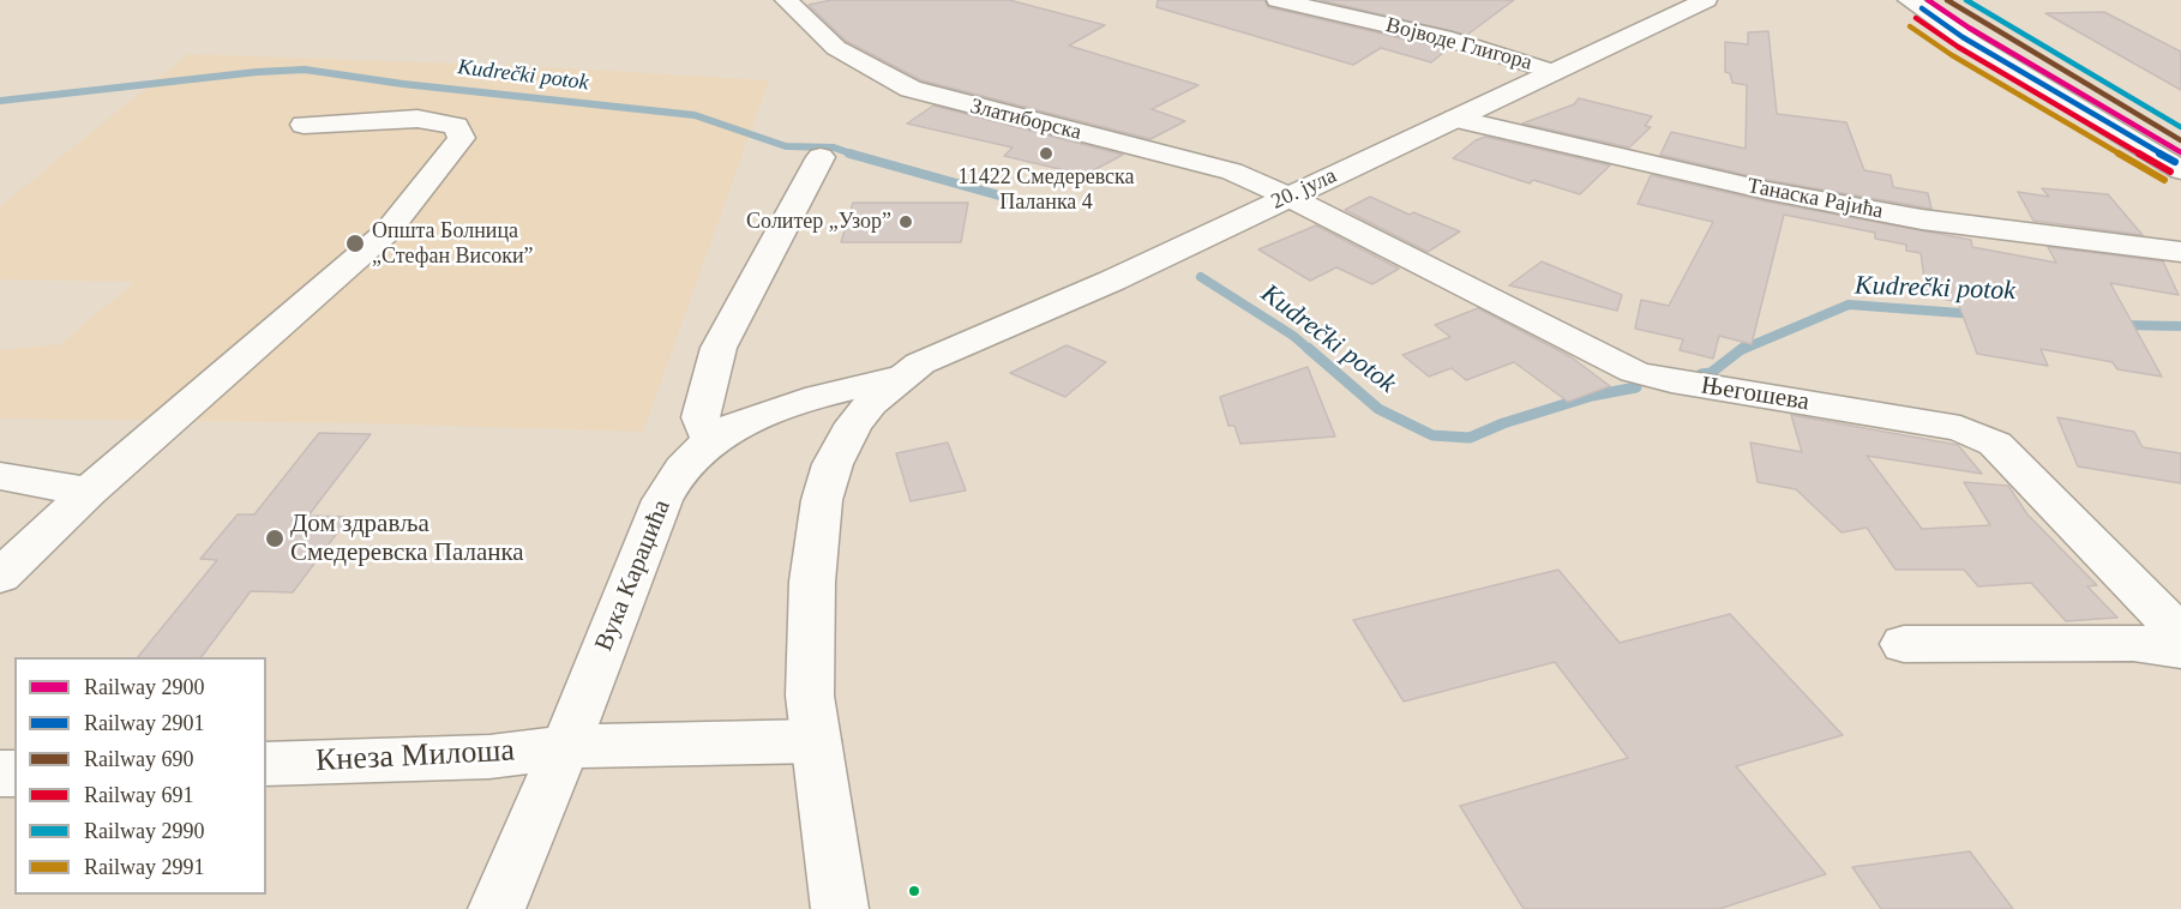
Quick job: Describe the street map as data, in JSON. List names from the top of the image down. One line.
{"streets":{"street":["Војводе Глигора","Златиборска","20. јула","Танаска Рајића","Његошева","Вука Караџића","Кнеза Милоша"]},"crossings":[["Војводе Глигора","20. јула"],["Златиборска","20. јула"],["Златиборска","Његошева"],["20. јула","Танаска Рајића"],["20. јула","Његошева"],["20. јула","Вука Караџића"],["Вука Караџића","Кнеза Милоша"]],"water":["Kudrečki potok"],"places":["11422 Смедеревска Паланка 4","Солитер „Узор”","Општа Болница „Стефан Високи”","Дом здравља Смедеревска Паланка"],"lines":["rail line 2900","rail line 690","rail line 2990","rail line 2901","rail line 691","rail line 2991"],"legend":["Railway 2900","Railway 2901","Railway 690","Railway 691","Railway 2990","Railway 2991"]}
